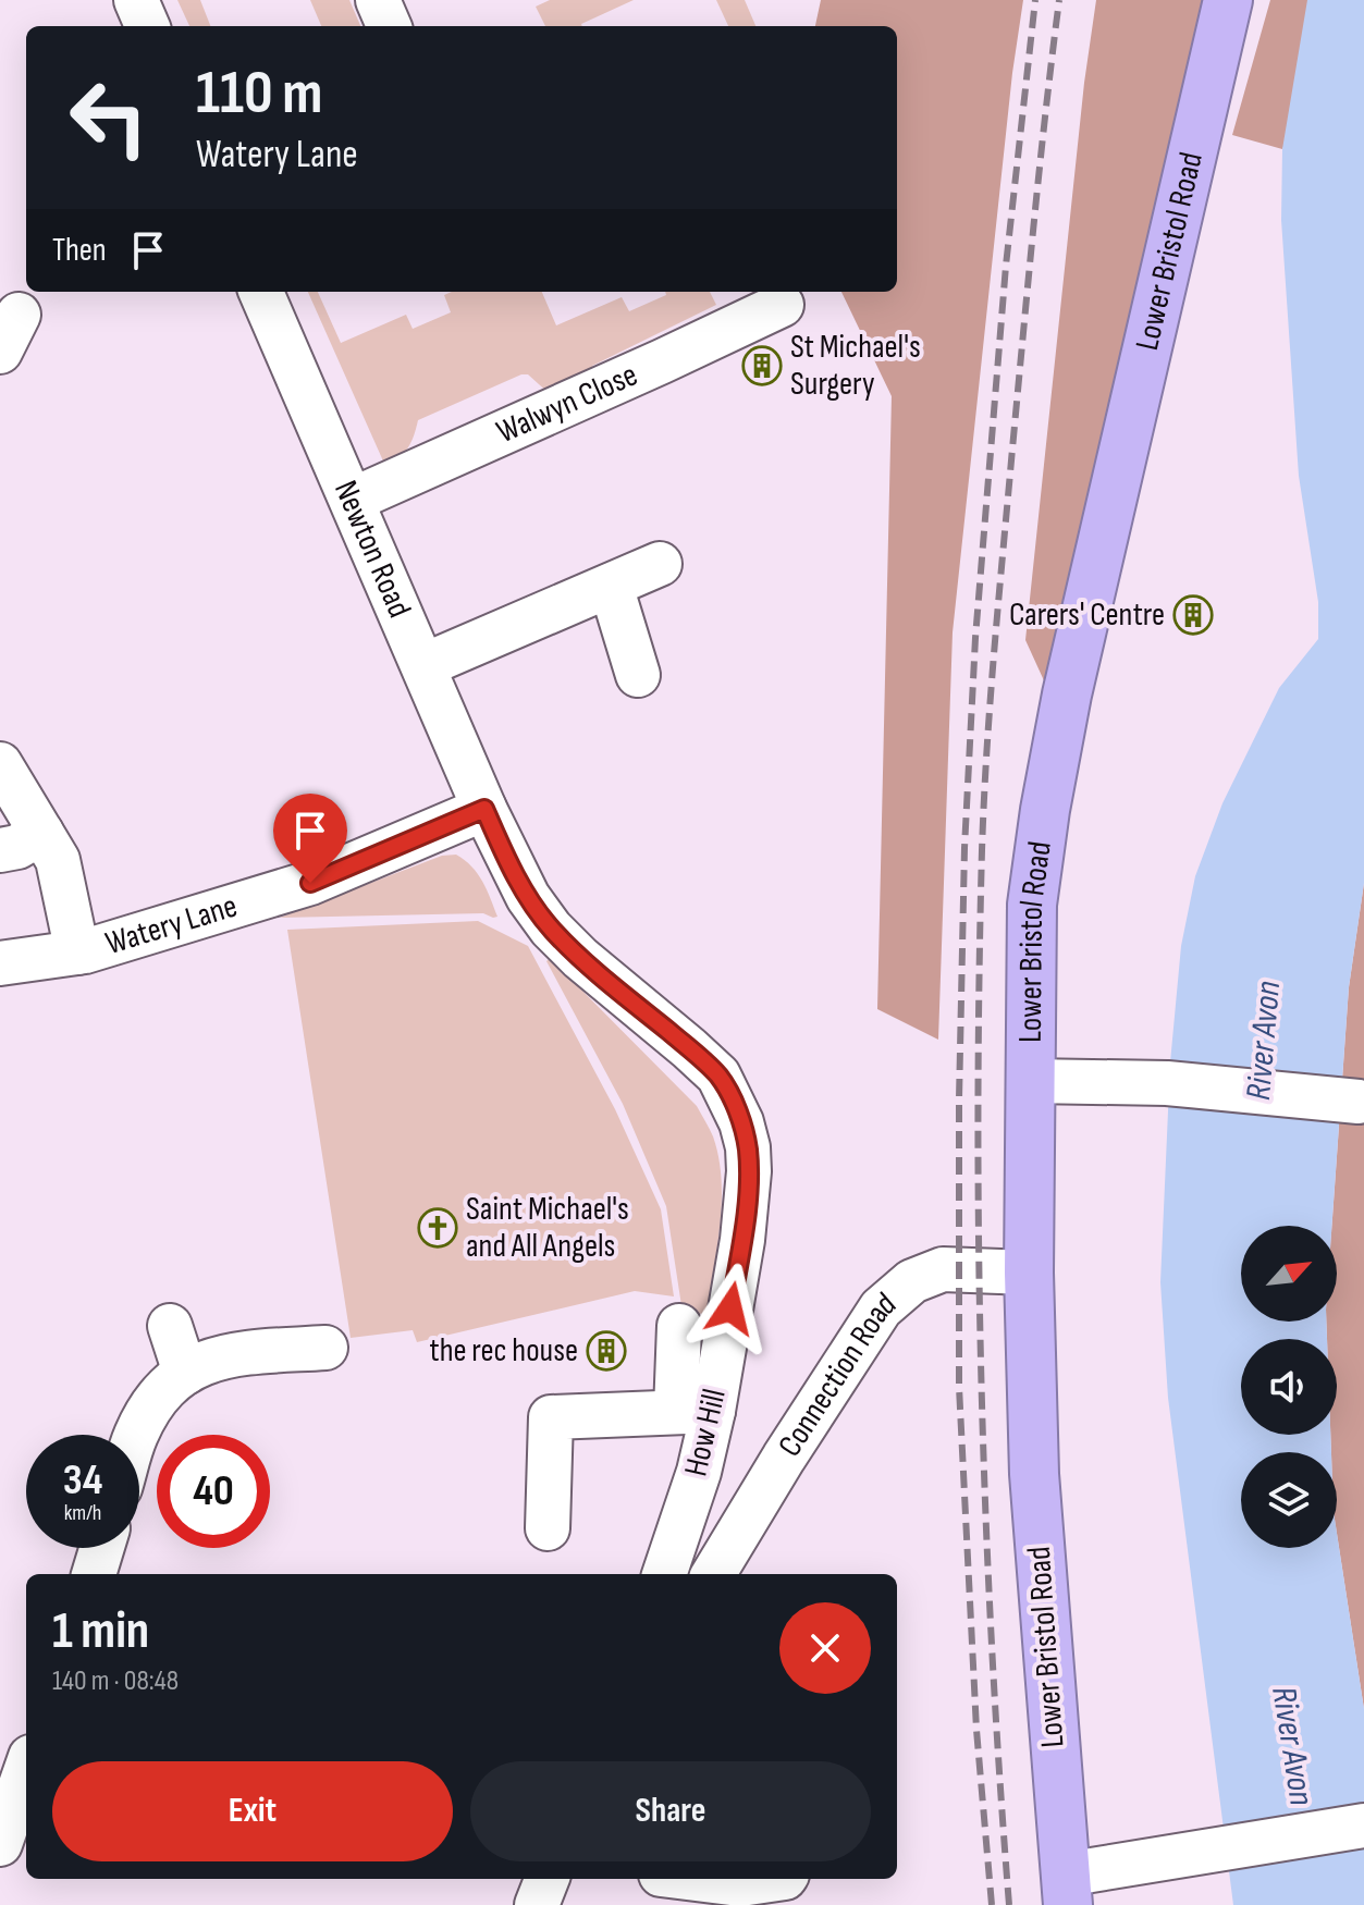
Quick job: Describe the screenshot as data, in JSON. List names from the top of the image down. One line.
{"streets":{"highway":["Lower Bristol Road"],"street":["Walwyn Close","Newton Road","Watery Lane","Connection Road","How Hill"]},"crossings":[["Lower Bristol Road","Connection Road"],["Walwyn Close","Newton Road"],["Newton Road","Watery Lane"],["Newton Road","How Hill"],["Watery Lane","How Hill"]],"water":["River Avon"],"places":{"building":["St Michael's Surgery","Carers' Centre","the rec house"],"church":["Saint Michael's and All Angels"]},"north":"top right","page":{"turn":["110 m","Watery Lane"],"then":"Then","speed":"34 km/h","limit":"40","heading":["1 min","140 m · 08:48"],"buttons":["Exit","Share"]}}
